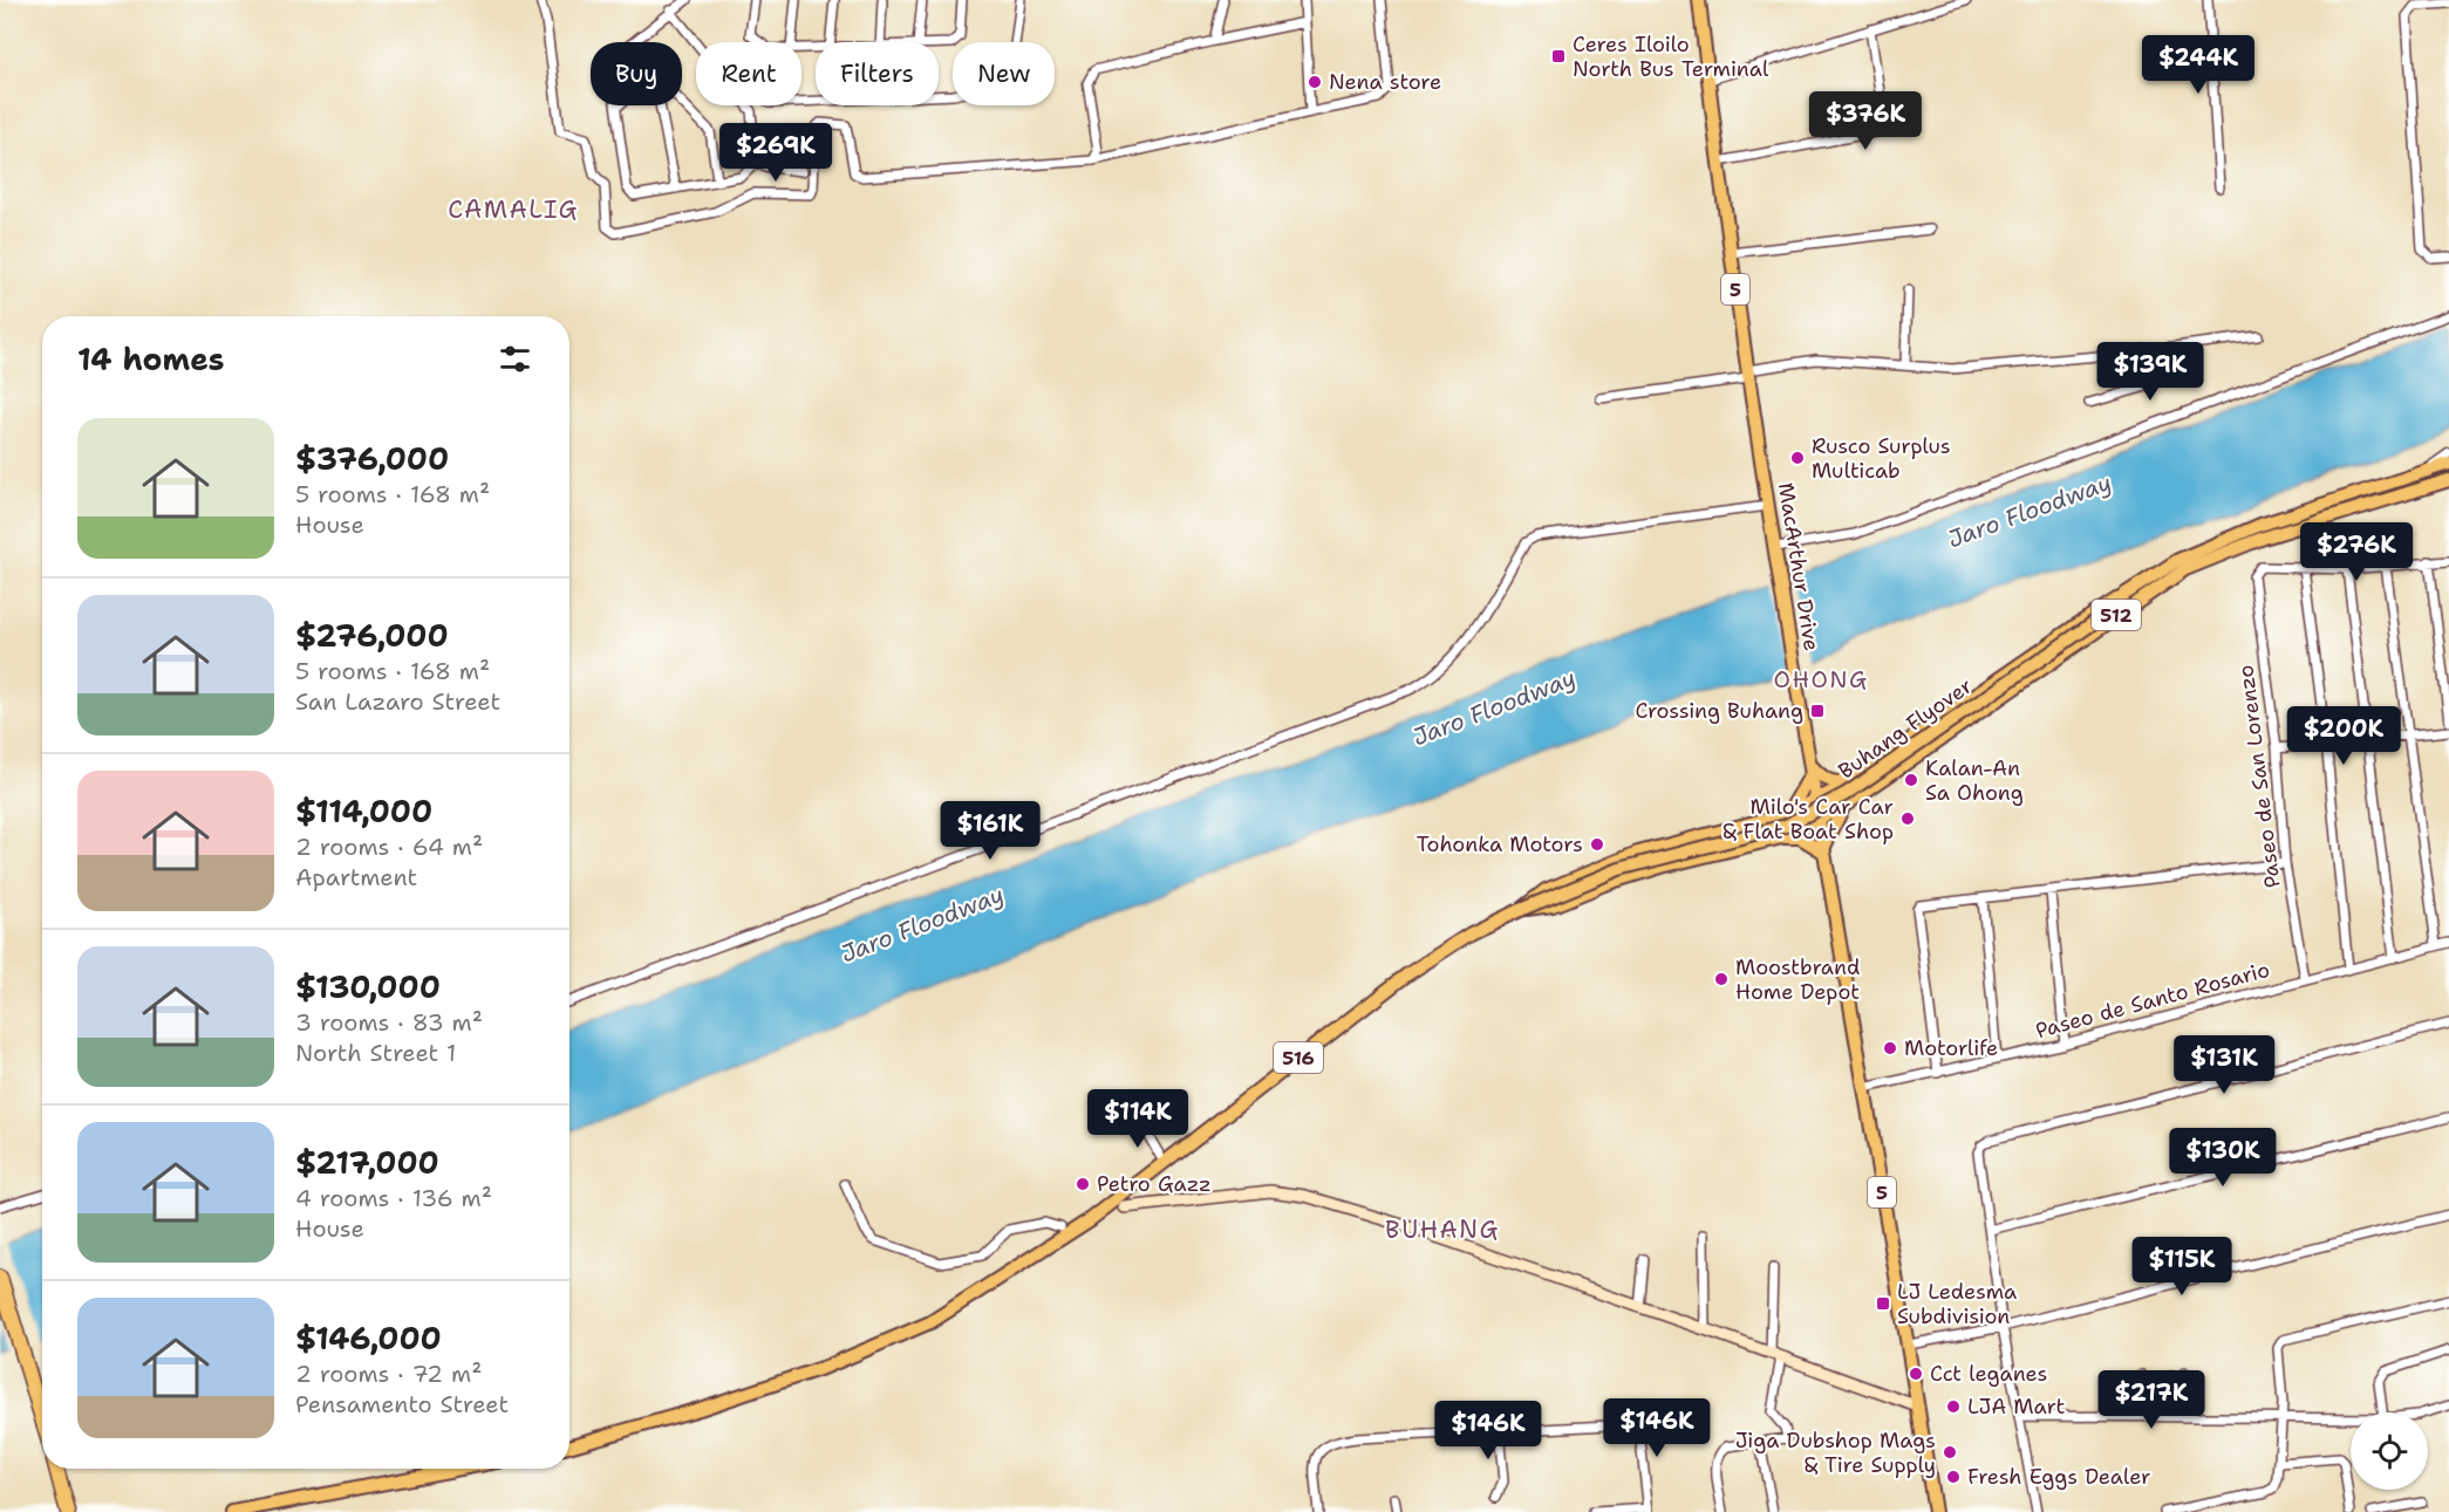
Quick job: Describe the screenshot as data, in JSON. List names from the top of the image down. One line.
{"streets":{"main road":["5","MacArthur Drive","512","Buhang Flyover","516"],"street":["Paseo de San Lorenzo","Paseo de Santo Rosario"]},"crossings":[["MacArthur Drive","512"],["MacArthur Drive","Paseo de Santo Rosario"],["MacArthur Drive","516"],["512","Buhang Flyover"],["512","516"],["Buhang Flyover","516"],["Paseo de San Lorenzo","Paseo de Santo Rosario"]],"districts":["CAMALIG","OHONG","BUHANG"],"water":["Jaro Floodway"],"places":{"transit":["Ceres Iloilo North Bus Terminal","Crossing Buhang","LJ Ledesma Subdivision"],"other":["Nena store","Rusco Surplus Multicab","Kalan-An Sa Ohong","Milo's Car Car & Flat Boat Shop","Tohonka Motors","Moostbrand Home Depot","Motorlife","Petro Gazz","Cct leganes","LJA Mart","Jiga Dubshop Mags & Tire Supply","Fresh Eggs Dealer"]},"page":{"price":["$244K","$376K","$269K","$139K","$276K","$200K","$161K","$131K","$114K","$130K","$115K","$217K","$146K","$146K"],"chip":["Buy","Rent","Filters","New"],"heading":"14 homes","list":[{"name":"$376,000","note":"5 rooms · 168 m² · House"},{"name":"$276,000","note":"5 rooms · 168 m² · San Lazaro Street"},{"name":"$114,000","note":"2 rooms · 64 m² · Apartment"},{"name":"$130,000","note":"3 rooms · 83 m² · North Street 1"},{"name":"$217,000","note":"4 rooms · 136 m² · House"},{"name":"$146,000","note":"2 rooms · 72 m² · Pensamento Street"}]}}
